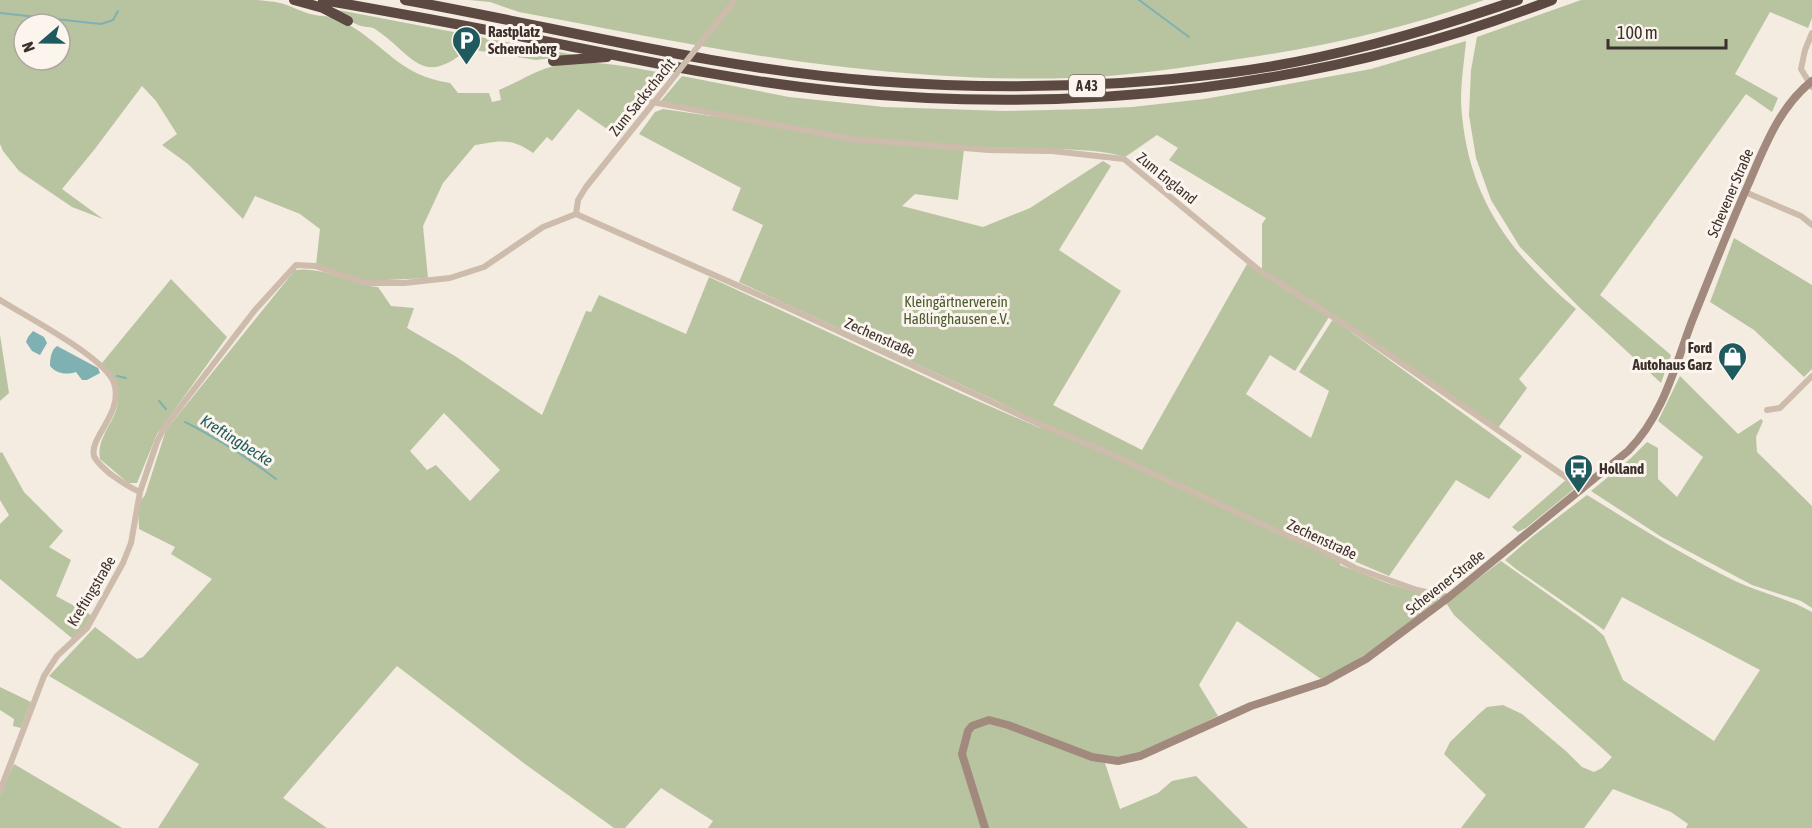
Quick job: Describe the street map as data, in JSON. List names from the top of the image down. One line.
{"streets":{"highway":["A 43"],"main road":["Schevener Straße"],"street":["Zum Sackschacht","Zum England","Zechenstraße","Kreftingstraße"]},"crossings":[["Zum Sackschacht","Zum England"],["Zum Sackschacht","Zechenstraße"],["Zum Sackschacht","Kreftingstraße"],["Zum England","Schevener Straße"],["Schevener Straße","Zechenstraße"],["Zechenstraße","Kreftingstraße"]],"water":["Kreftingbecke"],"parks":["Kleingärtnerverein Haßlinghausen e.V."],"places":{"parking":["Rastplatz Scherenberg"],"shop":["Ford Autohaus Garz"],"bus stop":["Holland"]},"scale_bar":"100 m","north":"left"}
